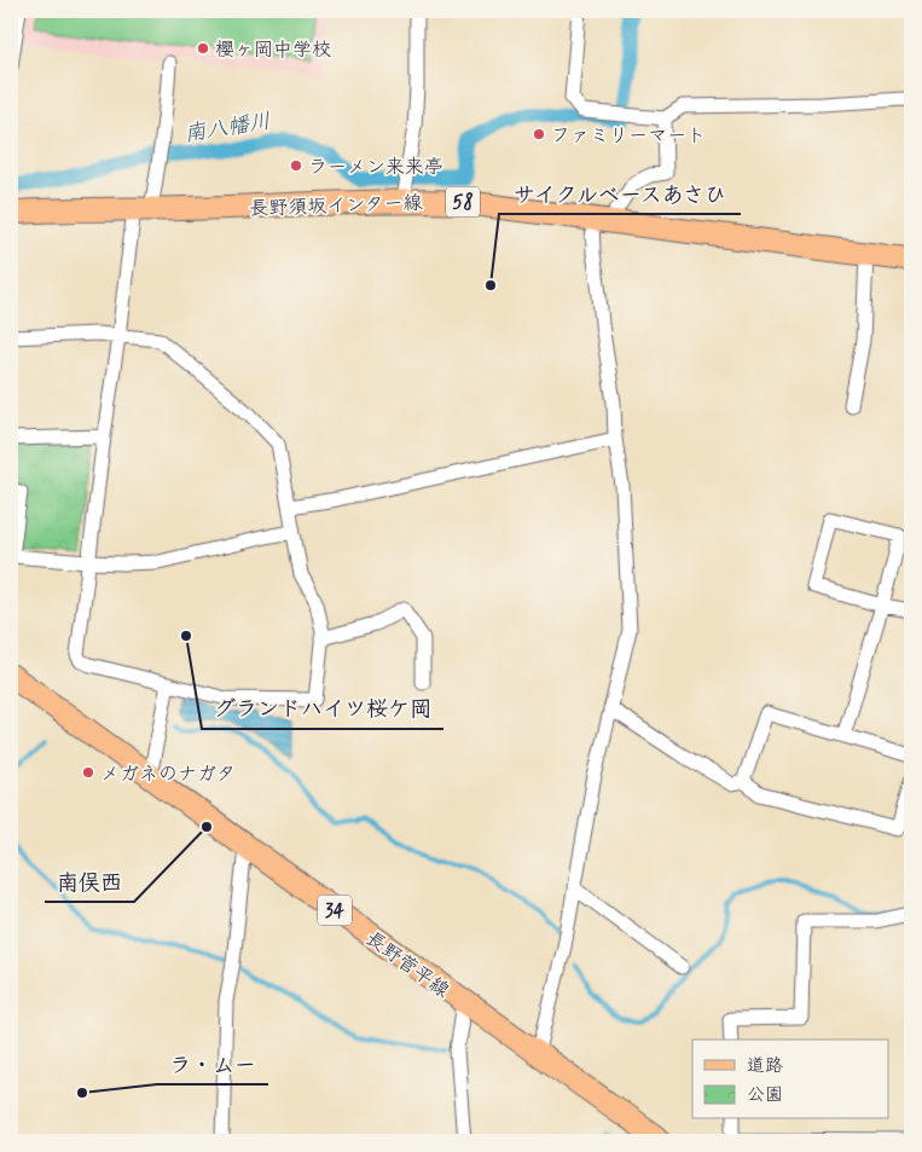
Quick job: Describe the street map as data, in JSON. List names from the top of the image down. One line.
{"streets":{"main road":["58","長野須坂インター線","34","長野菅平線"]},"water":["南八幡川"],"places":["櫻ヶ岡中学校","ファミリーマート","ラーメン来来亭","サイクルベースあさひ","グランドハイツ桜ケ岡","メガネのナガタ","南俣西","ラ・ムー"],"legend":["道路","公園"]}
